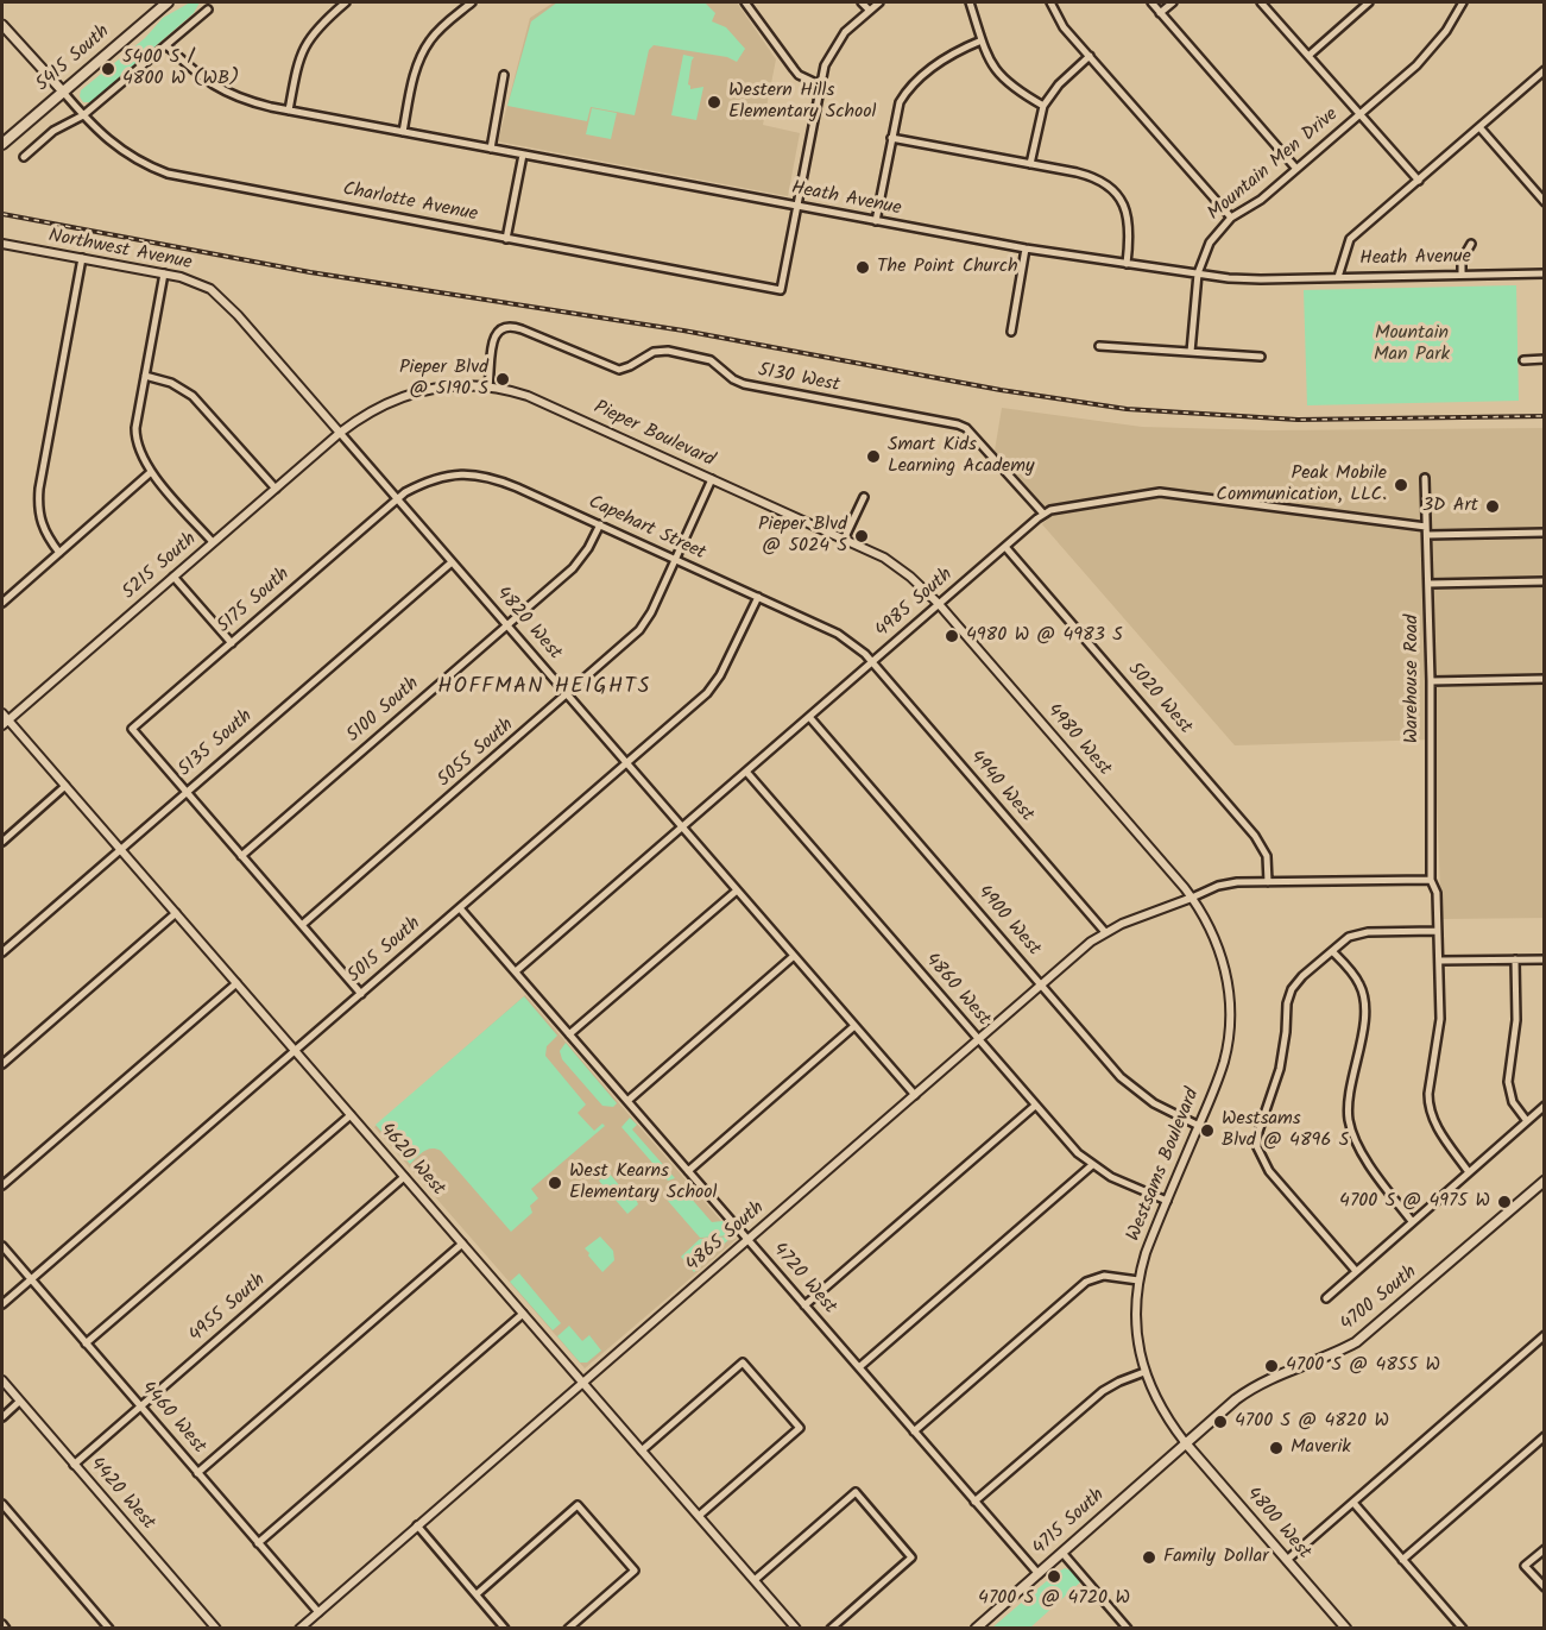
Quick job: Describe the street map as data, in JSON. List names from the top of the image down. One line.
{"streets":{"main road":["5415 South","4700 South","4715 South","4800 West"],"street":["Mountain Men Drive","Heath Avenue","Charlotte Avenue","Northwest Avenue","5130 West","Pieper Boulevard","Capehart Street","5215 South","5175 South","4985 South","4820 West","Warehouse Road","5020 West","5100 South","4980 West","5135 South","5055 South","4940 West","4900 West","5015 South","4860 West","4620 West","Westsams Boulevard","4865 South","4720 West","4955 South","4460 West","4420 West"]},"crossings":[["5415 South","Charlotte Avenue"],["Mountain Men Drive","Heath Avenue"],["Heath Avenue","Charlotte Avenue"],["Northwest Avenue","4820 West"],["5130 West","Pieper Boulevard"],["5130 West","4985 South"],["Pieper Boulevard","5215 South"],["Pieper Boulevard","4985 South"],["Pieper Boulevard","4820 West"],["Pieper Boulevard","4980 West"],["Pieper Boulevard","5055 South"],["Capehart Street","5175 South"],["Capehart Street","4985 South"],["Capehart Street","4820 West"],["Capehart Street","5100 South"],["Capehart Street","5055 South"],["Capehart Street","4940 West"],["Capehart Street","5015 South"],["5215 South","4820 West"],["5215 South","4620 West"],["5175 South","4820 West"],["5175 South","5135 South"],["4985 South","4820 West"],["4985 South","Warehouse Road"],["4985 South","5020 West"],["4985 South","4980 West"],["4985 South","4940 West"],["4985 South","4900 West"],["4985 South","4860 West"],["4985 South","4720 West"],["4820 West","5100 South"],["4820 West","5135 South"],["4820 West","5055 South"],["4820 West","5015 South"],["4820 West","4865 South"],["4980 West","Westsams Boulevard"],["4980 West","4865 South"],["5135 South","4620 West"],["4940 West","4865 South"],["4900 West","Westsams Boulevard"],["4900 West","4865 South"],["5015 South","4620 West"],["5015 South","4720 West"],["5015 South","4460 West"],["4860 West","Westsams Boulevard"],["4860 West","4865 South"],["4620 West","4865 South"],["4620 West","4955 South"],["Westsams Boulevard","4865 South"],["Westsams Boulevard","4700 South"],["Westsams Boulevard","4715 South"],["Westsams Boulevard","4800 West"],["4865 South","4720 West"],["4865 South","4460 West"],["4720 West","4715 South"],["4700 South","4715 South"],["4700 South","4800 West"],["4955 South","4460 West"],["4955 South","4420 West"],["4715 South","4800 West"]],"districts":["HOFFMAN HEIGHTS"],"parks":["Mountain Man Park"],"places":["5400 S / 4800 W (WB)","Western Hills Elementary School","The Point Church","Pieper Blvd @ 5190 S","Smart Kids Learning Academy","Peak Mobile Communication, LLC.","3D Art","Pieper Blvd @ 5024 S","4980 W @ 4983 S","Westsams Blvd @ 4896 S","West Kearns Elementary School","4700 S @ 4975 W","4700 S @ 4855 W","4700 S @ 4820 W","Maverik","Family Dollar","4700 S @ 4720 W"]}
